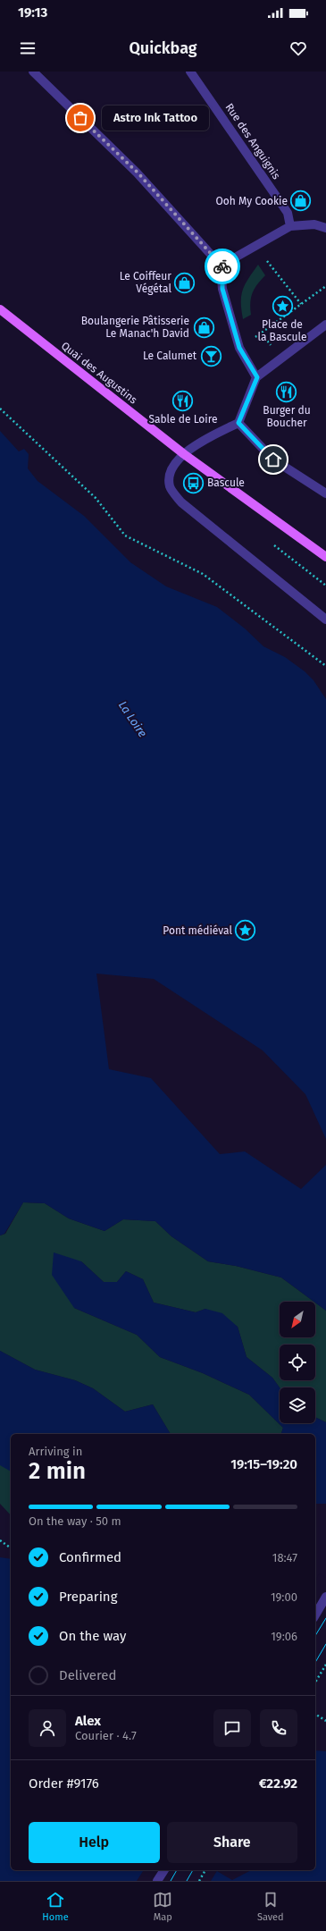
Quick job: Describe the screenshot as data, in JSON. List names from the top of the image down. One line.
{"streets":{"main road":["Quai des Augustins"],"street":["Rue des Anguignis"]},"water":["La Loire"],"places":{"other":["Astro Ink Tattoo"],"shop":["Ooh My Cookie","Le Coiffeur Végétal","Boulangerie Pâtisserie Le Manac'h David"],"place":["Place de la Bascule","Pont médiéval"],"bar":["Le Calumet"],"restaurant":["Burger du Boucher","Sable de Loire"],"bus stop":["Bascule"]},"north":"bottom left","page":{"status":"19:13","header":"Quickbag","bubble":"Astro Ink Tattoo","heading":["2 min","Arriving in","19:15–19:20"],"panel":["Alex","Courier · 4.7","Order #9176","€22.92"],"bar":"On the way · 50 m","list":[["Confirmed","18:47"],["Preparing","19:00"],["On the way","19:06"],"Delivered"],"buttons":["Help","Share"],"tabs":["Home","Map","Saved"]}}
